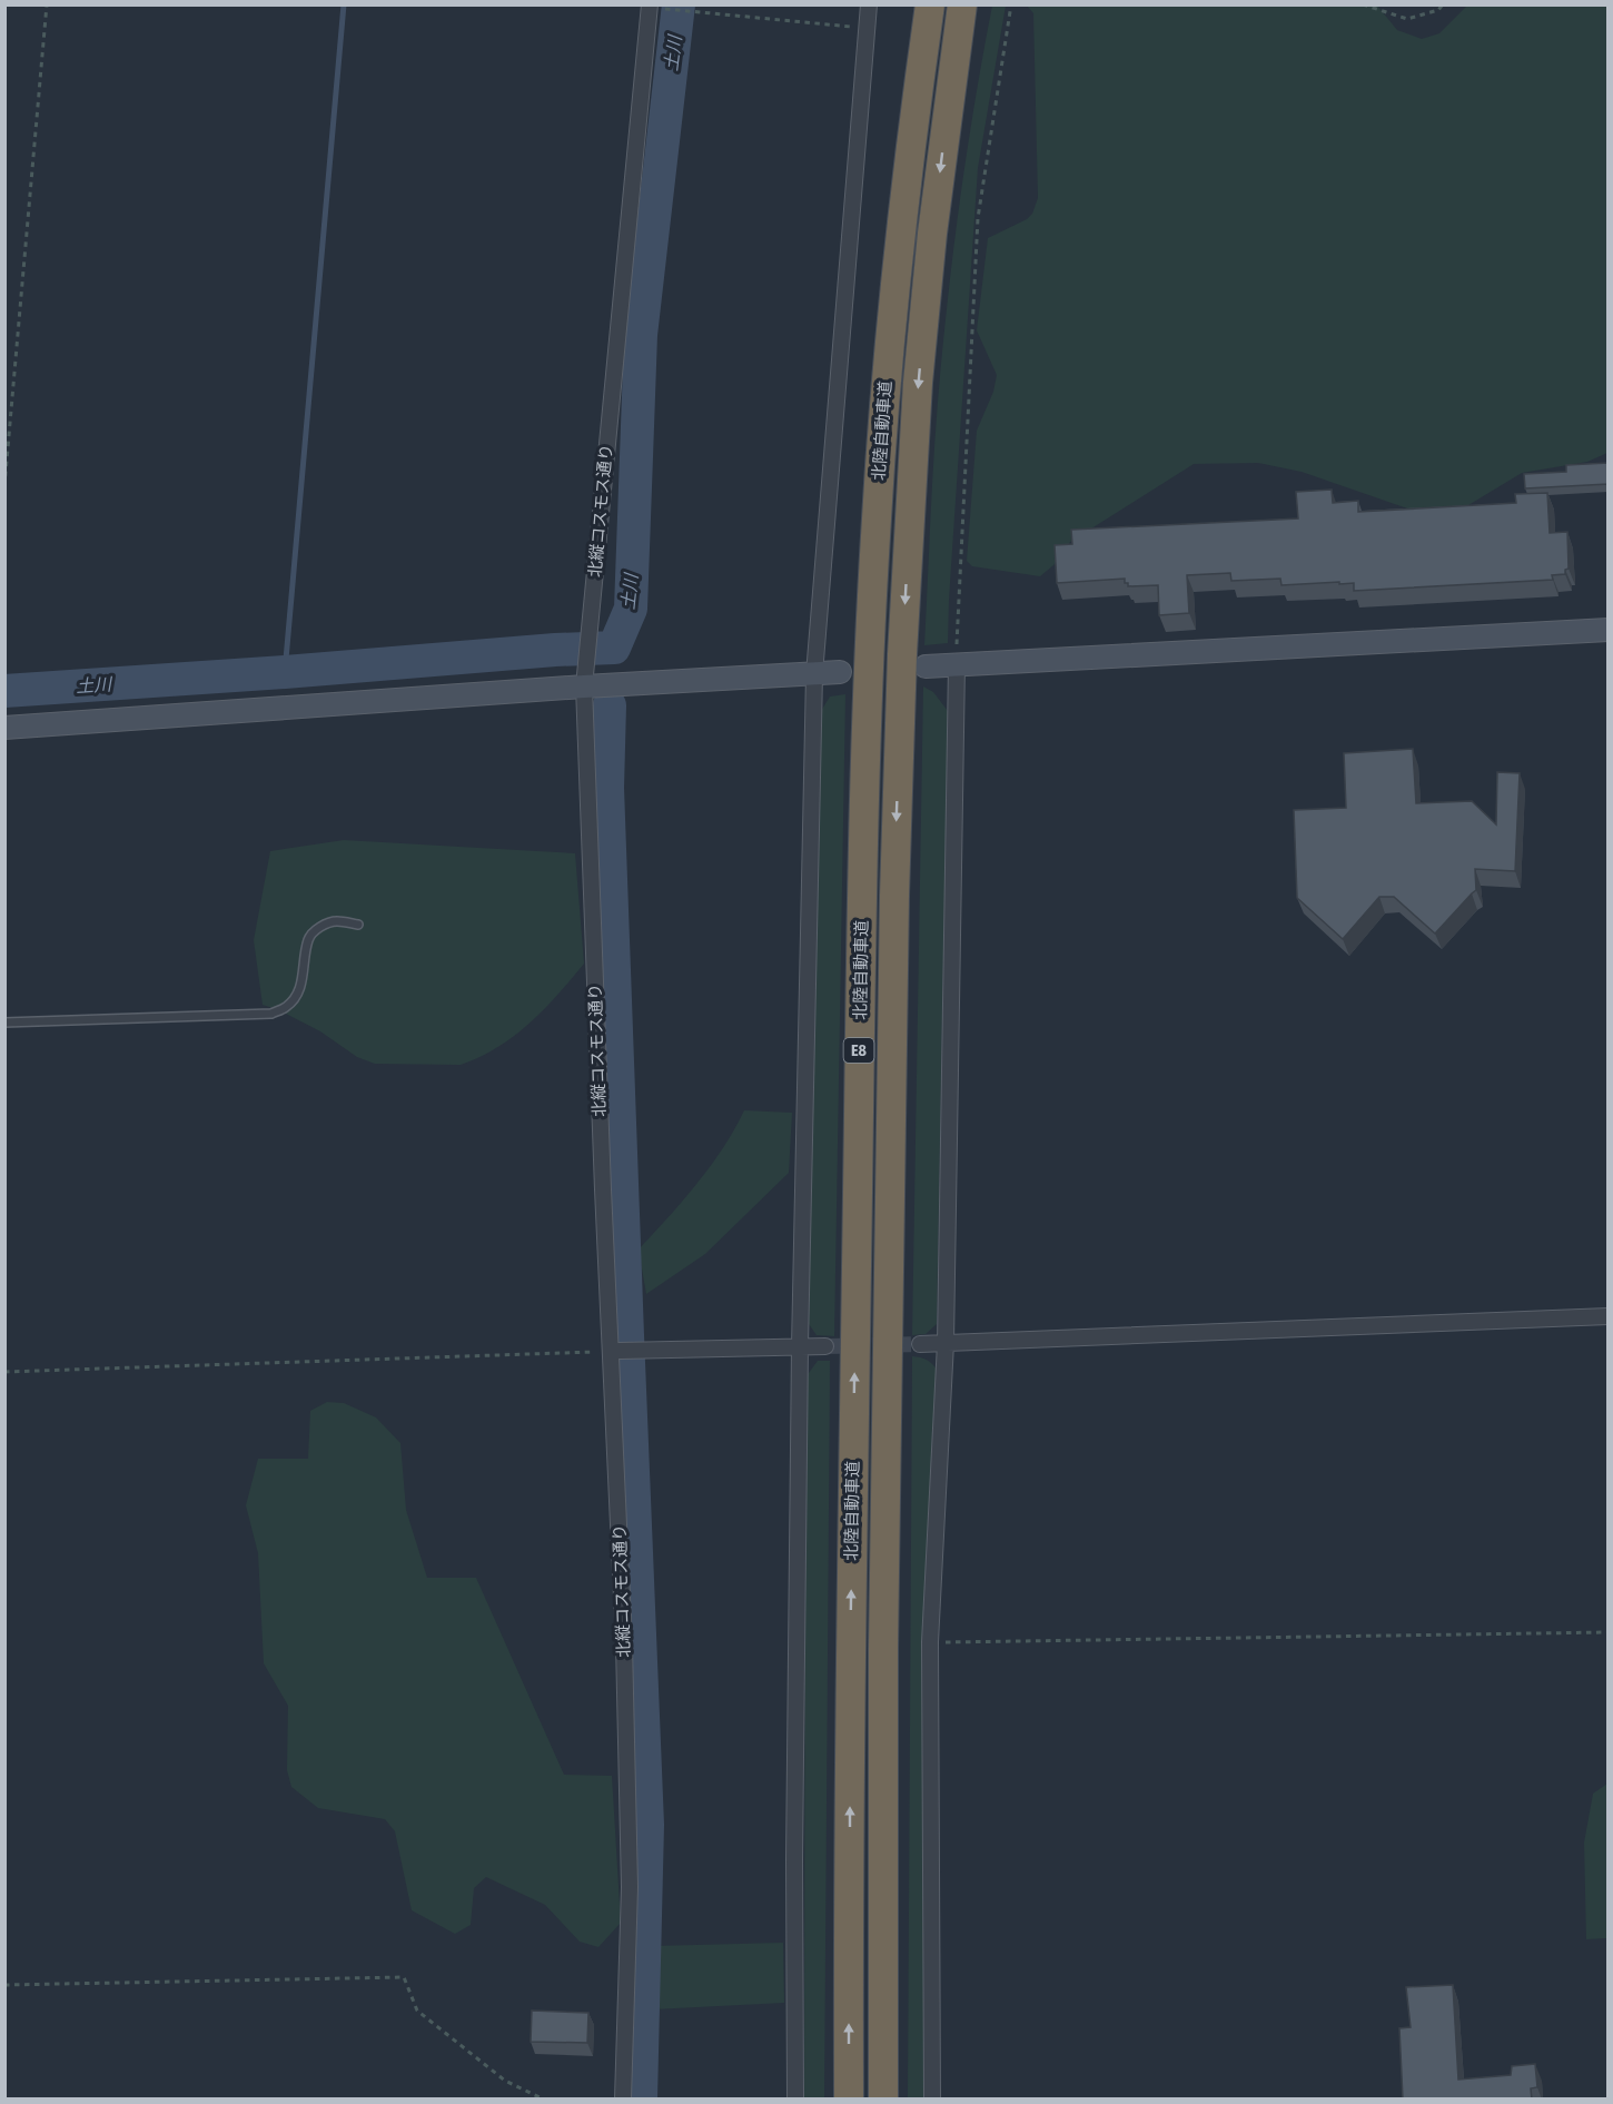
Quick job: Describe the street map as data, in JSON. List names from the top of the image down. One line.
{"streets":{"highway":["北陸自動車道","E8"],"street":["北縦コスモス通り"]},"water":["土川"]}
